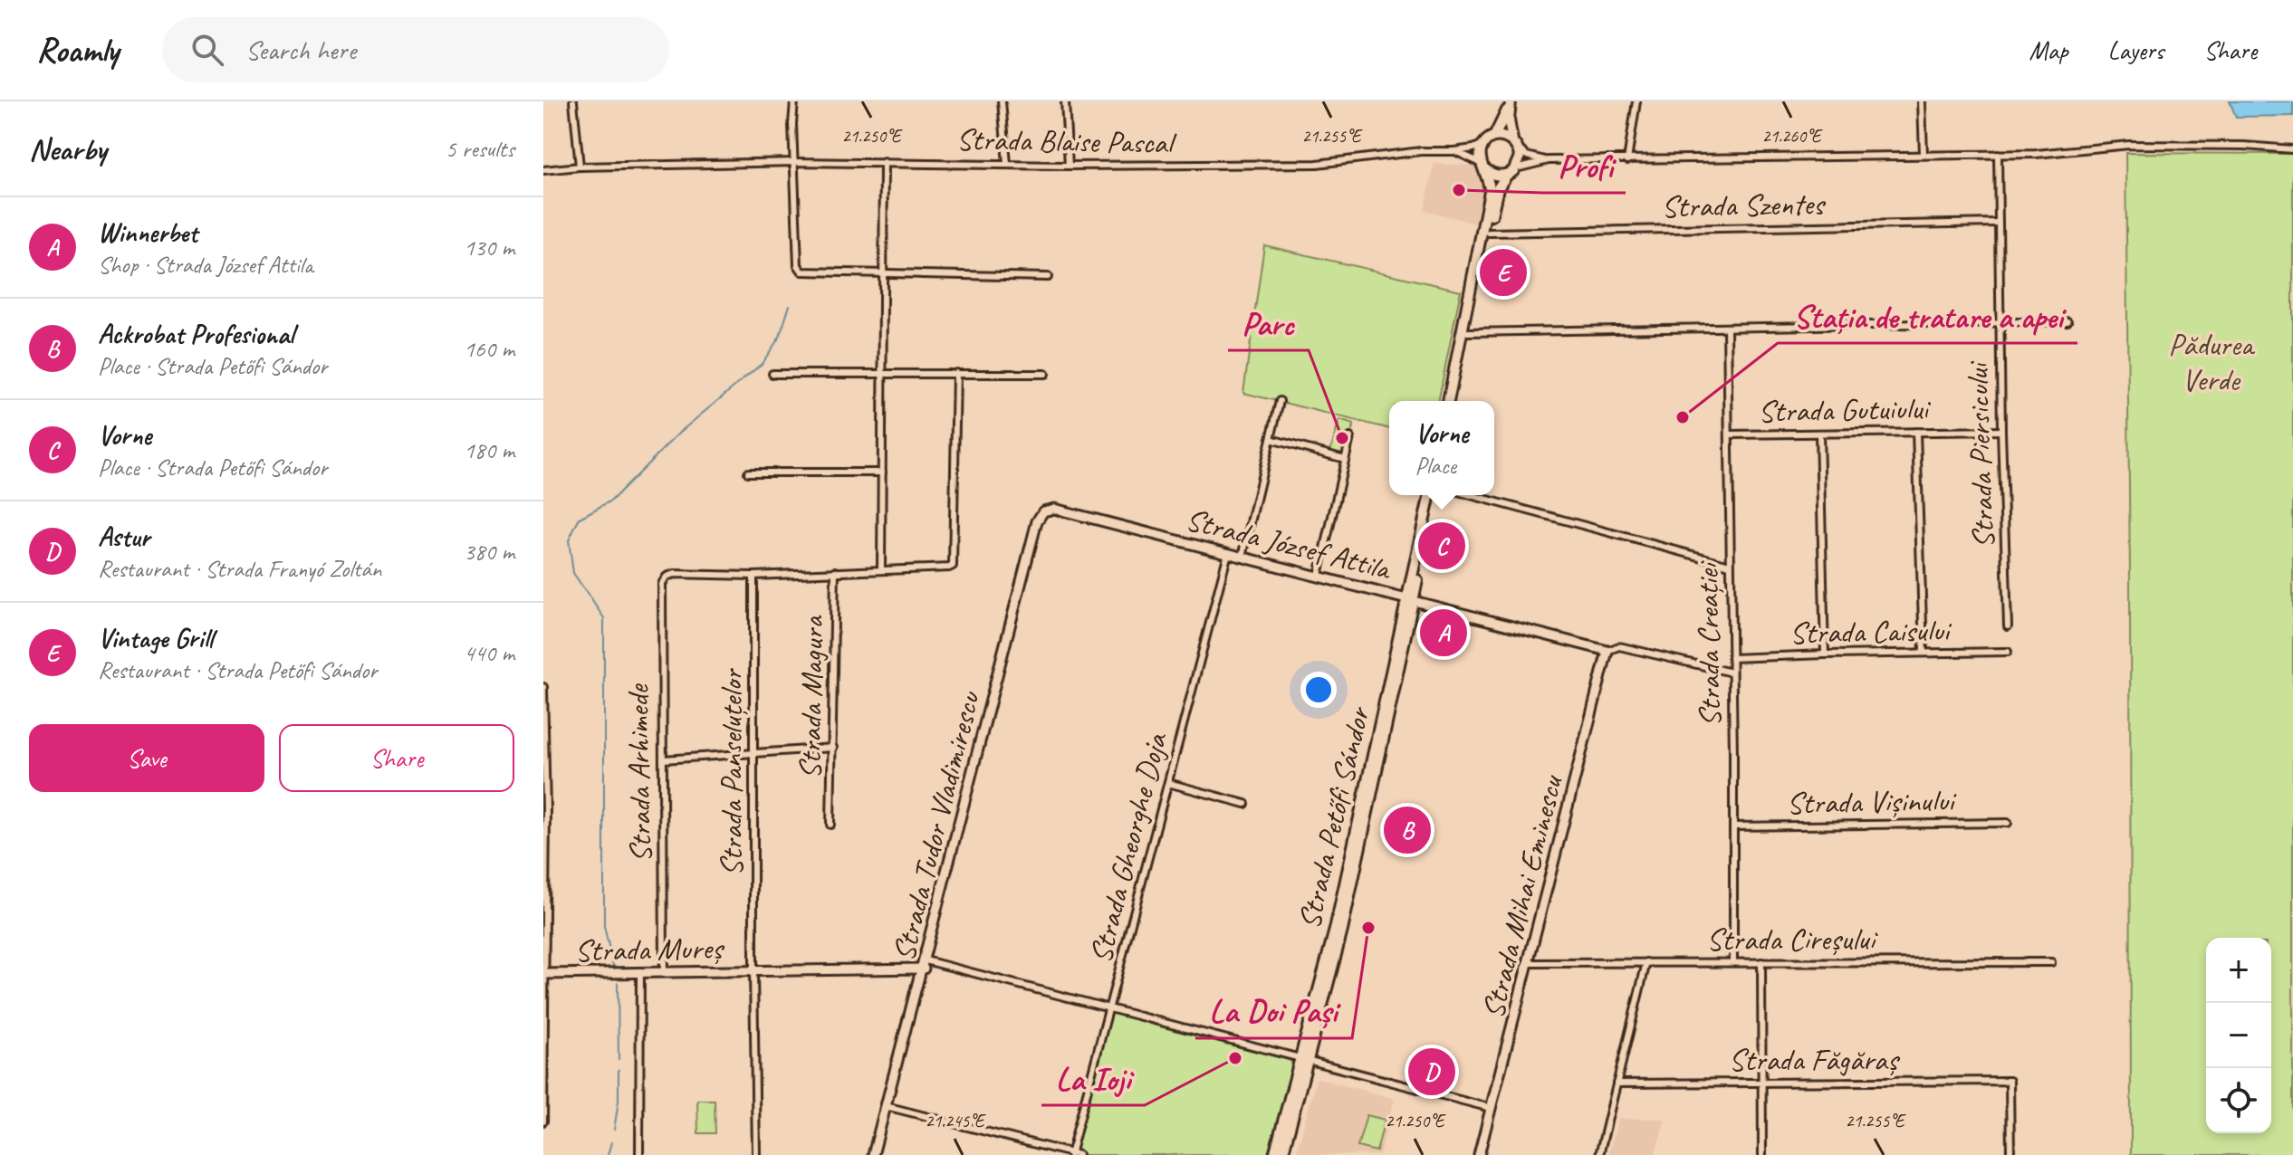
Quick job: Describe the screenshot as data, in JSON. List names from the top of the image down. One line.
{"streets":{"main road":["Strada Petőfi Sándor"],"street":["Strada Blaise Pascal","Strada Szentes","Strada Gutuiului","Strada Piersicului","Strada József Attila","Strada Caisului","Strada Creației","Strada Magura","Strada Panseluțelor","Strada Arhimede","Strada Vișinului","Strada Tudor Vladimirescu","Strada Gheorghe Doja","Strada Mihai Eminescu","Strada Cireșului","Strada Mureș","Strada Făgăraș"]},"crossings":[["Strada Szentes","Strada Piersicului"],["Strada Gutuiului","Strada Piersicului"],["Strada Gutuiului","Strada Creației"],["Strada József Attila","Strada Creației"],["Strada József Attila","Strada Petőfi Sándor"],["Strada József Attila","Strada Tudor Vladimirescu"],["Strada József Attila","Strada Gheorghe Doja"],["Strada József Attila","Strada Mihai Eminescu"],["Strada Caisului","Strada Creației"],["Strada Creației","Strada Vișinului"],["Strada Creației","Strada Cireșului"],["Strada Panseluțelor","Strada Arhimede"],["Strada Panseluțelor","Strada Mureș"],["Strada Arhimede","Strada Mureș"],["Strada Tudor Vladimirescu","Strada Mureș"],["Strada Mihai Eminescu","Strada Cireșului"]],"parks":["Pădurea Verde"],"places":["Profi","Stația de tratare a apei","Parc","La Doi Pași","La Ioji"],"page":{"header":"Roamly","search":"Search here","nav":["Map","Layers","Share"],"heading":["Nearby","5 results"],"list":[{"mark":"A","name":"Winnerbet","note":"Shop · Strada József Attila","value":"130 m"},{"mark":"B","name":"Ackrobat Profesional","note":"Place · Strada Petőfi Sándor","value":"160 m"},{"mark":"C","name":"Vorne","note":"Place · Strada Petőfi Sándor","value":"180 m"},{"mark":"D","name":"Astur","note":"Restaurant · Strada Franyó Zoltán","value":"380 m"},{"mark":"E","name":"Vintage Grill","note":"Restaurant · Strada Petőfi Sándor","value":"440 m"}],"pins":["E","C","A","B","D"],"popup":["Vorne","Place"],"buttons":["Save","Share"],"map_buttons":["+","−"]},"coordinates":["21.250°E","21.255°E","21.260°E","21.245°E"]}
